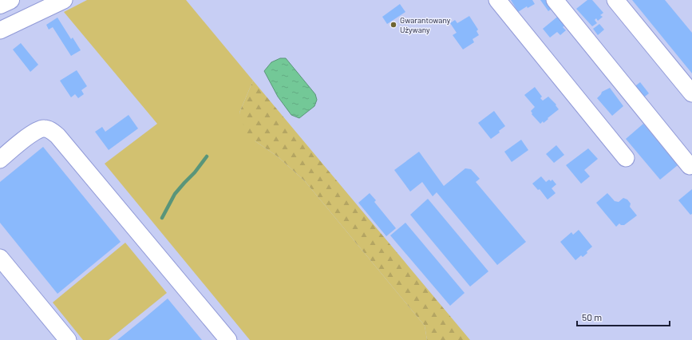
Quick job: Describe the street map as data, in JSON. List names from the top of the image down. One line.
{"places":["Gwarantowany Używany"],"scale_bar":"50 m"}
